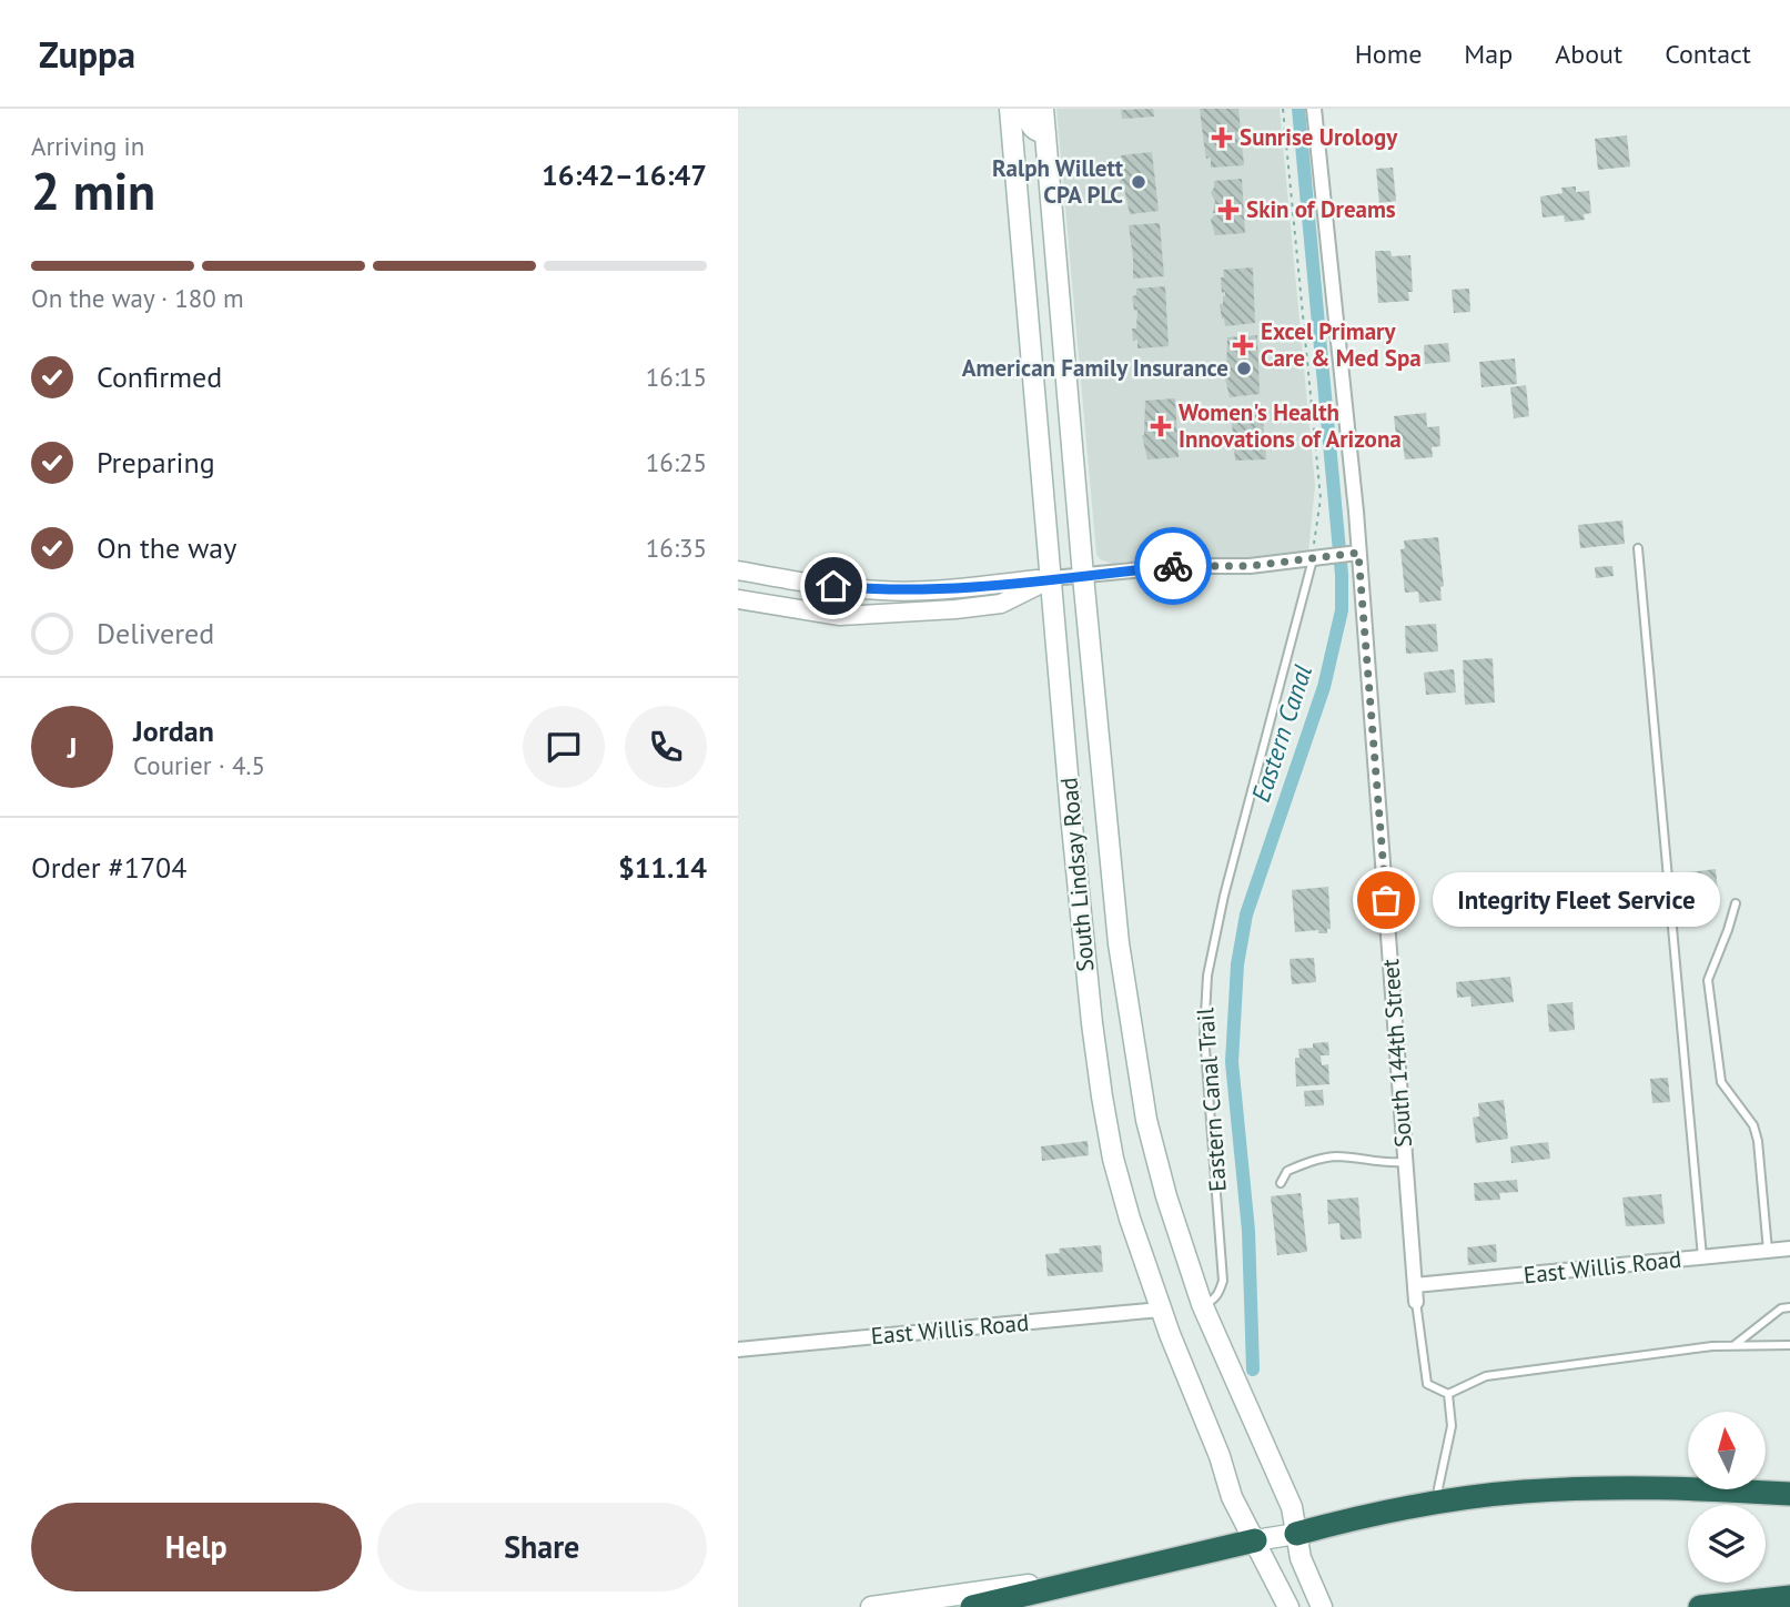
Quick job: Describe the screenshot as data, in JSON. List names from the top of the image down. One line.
{"streets":{"main road":["South Lindsay Road"],"street":["South 144th Street","East Willis Road"],"lane":["Eastern Canal Trail"]},"crossings":[["South Lindsay Road","Eastern Canal Trail"],["South Lindsay Road","East Willis Road"],["South 144th Street","East Willis Road"]],"water":["Eastern Canal"],"places":{"health":["Sunrise Urology","Skin of Dreams","Excel Primary Care & Med Spa","Women's Health Innovations of Arizona"],"other":["Ralph Willett CPA PLC","American Family Insurance","Integrity Fleet Service"]},"north":"top","page":{"header":"Zuppa","nav":["Home","Map","About","Contact"],"heading":["2 min","Arriving in","16:42–16:47"],"panel":["Jordan","Courier · 4.5","Order #1704","$11.14"],"bar":"On the way · 180 m","list":[["Confirmed","16:15"],["Preparing","16:25"],["On the way","16:35"],"Delivered"],"round":"J","bubble":"Integrity Fleet Service","buttons":["Help","Share"]}}
